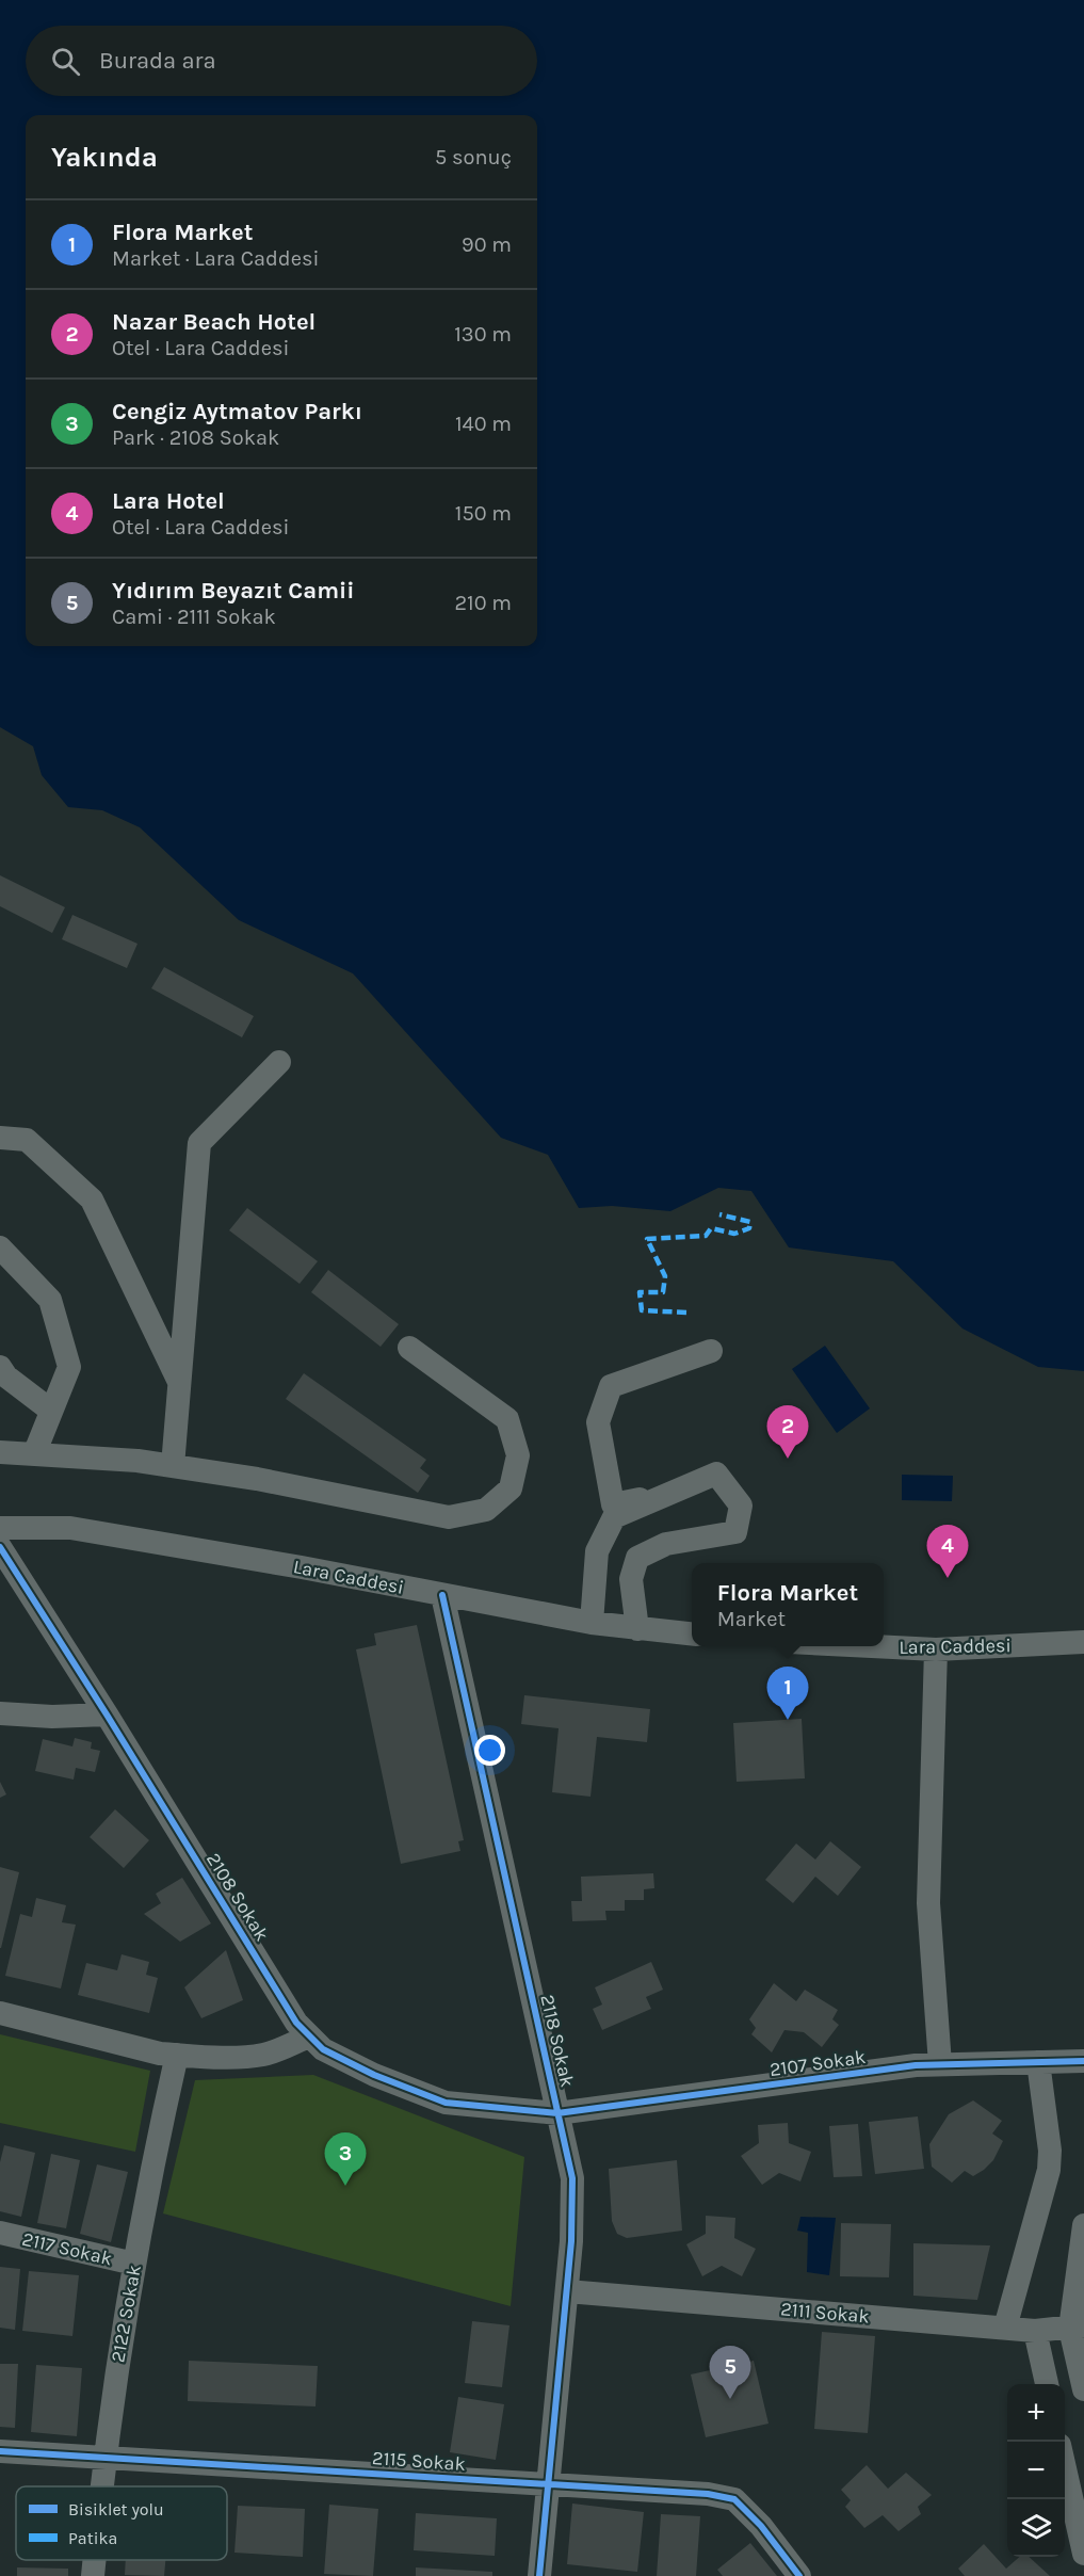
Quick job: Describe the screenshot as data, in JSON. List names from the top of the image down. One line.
{"streets":{"street":["Lara Caddesi","2108 Sokak","2118 Sokak","2107 Sokak","2117 Sokak","2111 Sokak","2122 Sokak","2115 Sokak"]},"crossings":[["Lara Caddesi","2118 Sokak"],["2108 Sokak","2118 Sokak"],["2108 Sokak","2107 Sokak"],["2118 Sokak","2107 Sokak"],["2118 Sokak","2111 Sokak"],["2118 Sokak","2115 Sokak"],["2117 Sokak","2122 Sokak"],["2122 Sokak","2115 Sokak"]],"legend":["Bisiklet yolu","Patika"],"page":{"search":"Burada ara","heading":["Yakında","5 sonuç"],"list":[{"mark":"1","name":"Flora Market","note":"Market · Lara Caddesi","value":"90 m"},{"mark":"2","name":"Nazar Beach Hotel","note":"Otel · Lara Caddesi","value":"130 m"},{"mark":"3","name":"Cengiz Aytmatov Parkı","note":"Park · 2108 Sokak","value":"140 m"},{"mark":"4","name":"Lara Hotel","note":"Otel · Lara Caddesi","value":"150 m"},{"mark":"5","name":"Yıdırım Beyazıt Camii","note":"Cami · 2111 Sokak","value":"210 m"}],"pins":["2","4","1","3","5"],"popup":["Flora Market","Market"],"map_buttons":["+","−"]}}
